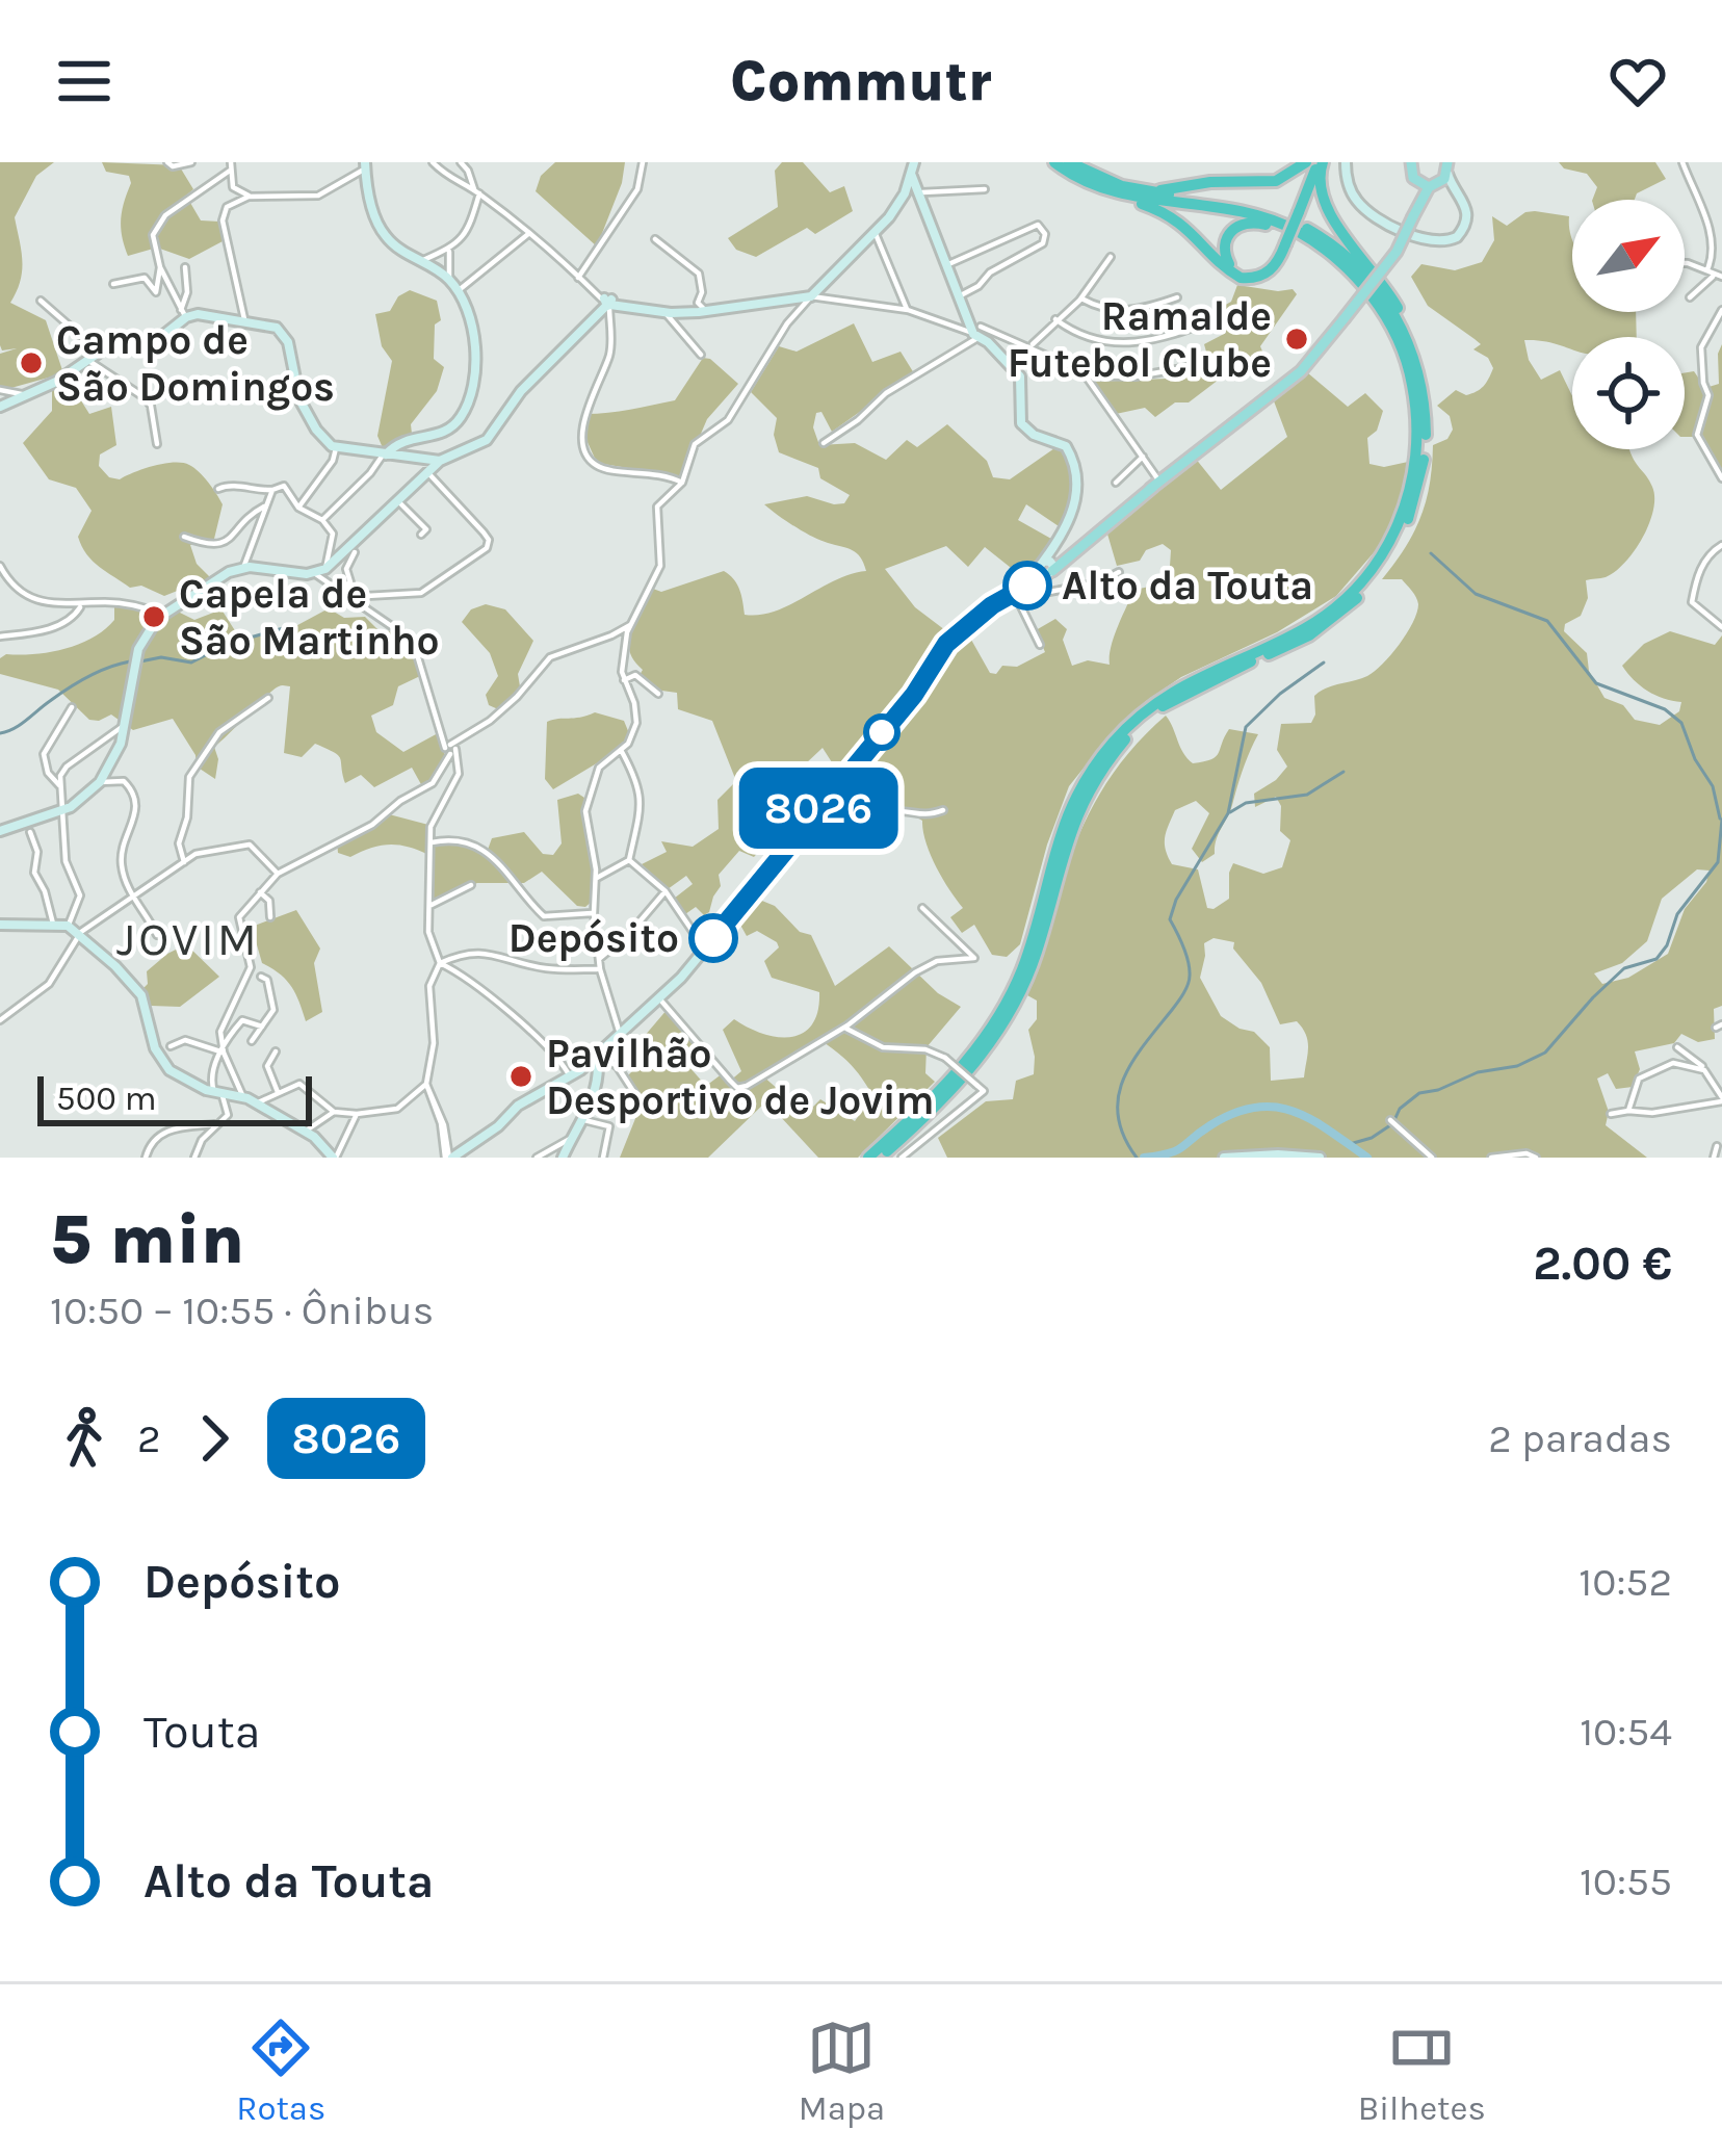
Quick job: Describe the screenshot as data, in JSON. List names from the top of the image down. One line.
{"districts":["JOVIM"],"places":["Ramalde Futebol Clube","Campo de São Domingos","Alto da Touta","Capela de São Martinho","Depósito","Pavilhão Desportivo de Jovim"],"lines":["bus line 8026"],"scale_bar":"500 m","north":"top right","page":{"header":"Commutr","on_map":"8026","scale":"500 m","heading":["5 min","10:50 – 10:55 · Ônibus","2.00 €"],"legs":["2","8026","2 paradas"],"list":[{"name":"Depósito","value":"10:52"},{"name":"Touta","value":"10:54"},{"name":"Alto da Touta","value":"10:55"}],"tabs":["Rotas","Mapa","Bilhetes"]}}
